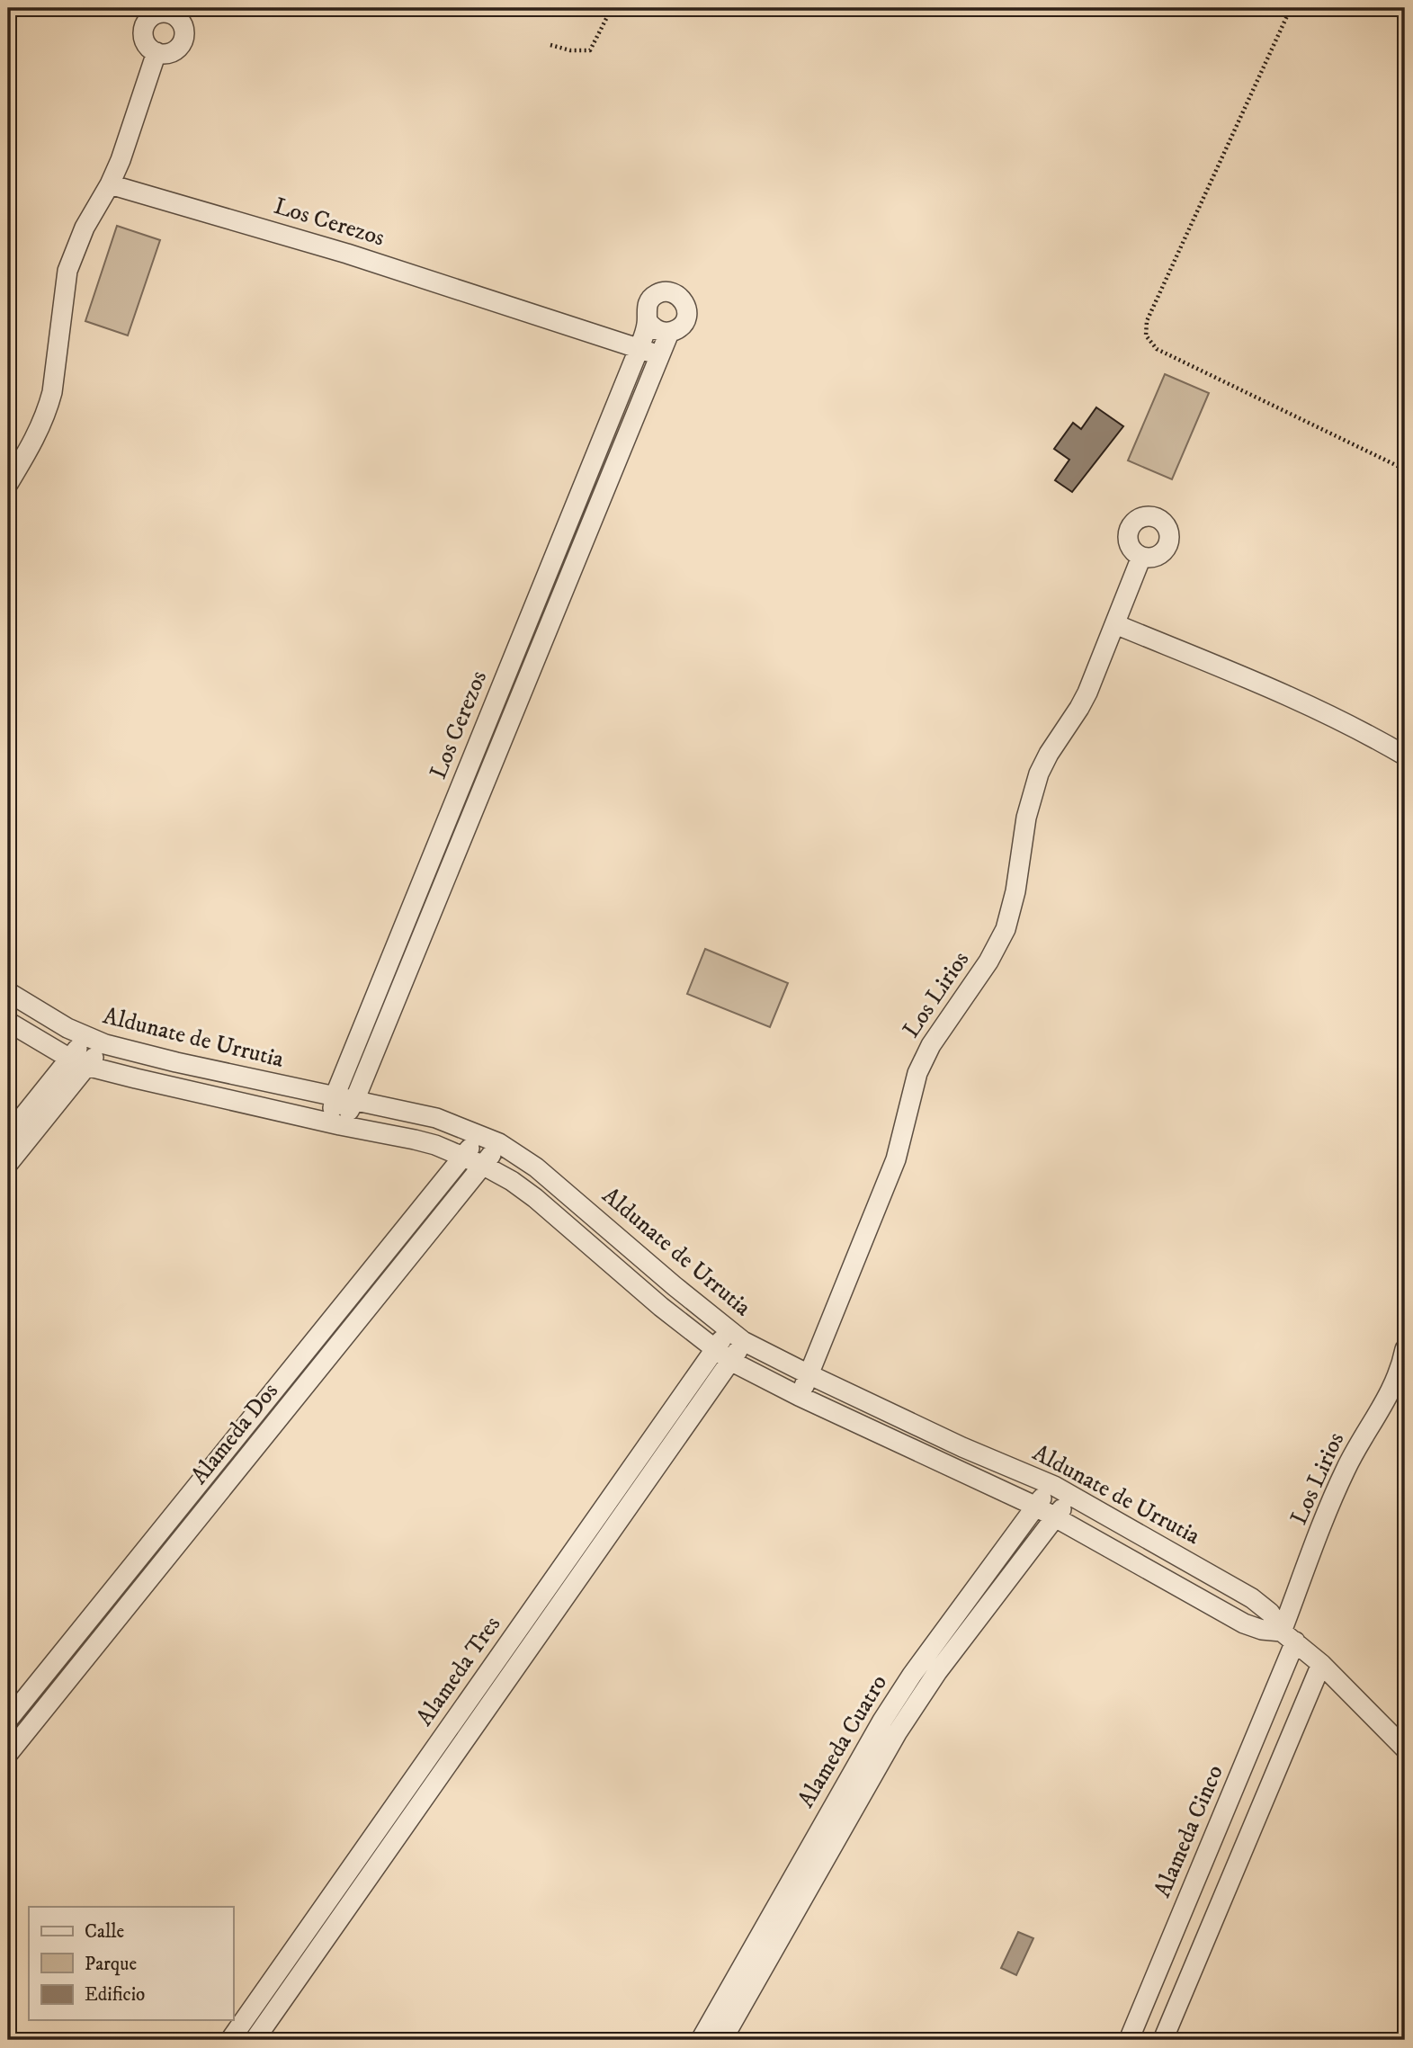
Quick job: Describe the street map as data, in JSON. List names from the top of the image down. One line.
{"streets":{"street":["Los Cerezos","Los Lirios","Aldunate de Urrutia","Alameda Dos","Alameda Tres","Alameda Cuatro","Alameda Cinco"]},"crossings":[["Los Cerezos","Aldunate de Urrutia"],["Los Lirios","Aldunate de Urrutia"],["Los Lirios","Alameda Cinco"],["Aldunate de Urrutia","Alameda Dos"],["Aldunate de Urrutia","Alameda Tres"],["Aldunate de Urrutia","Alameda Cuatro"],["Aldunate de Urrutia","Alameda Cinco"]],"legend":["Calle","Parque","Edificio"]}
